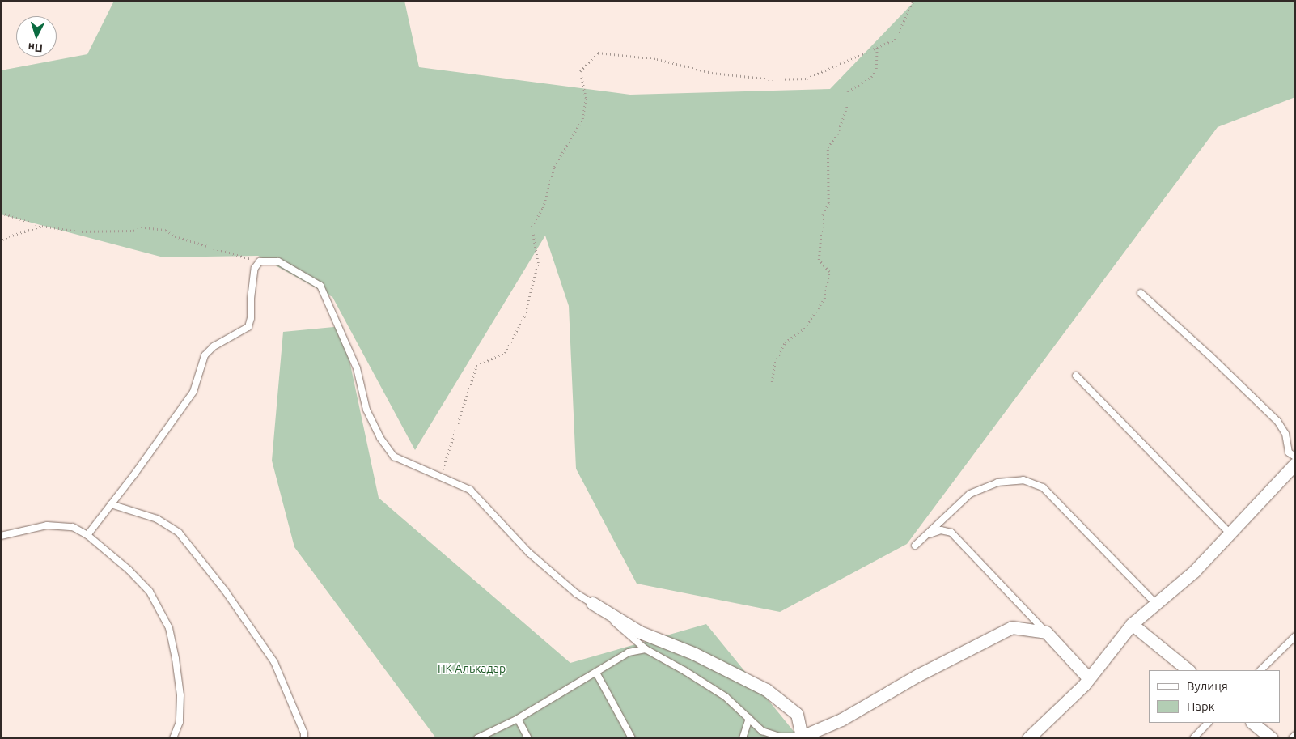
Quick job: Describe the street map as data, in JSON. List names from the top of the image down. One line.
{"parks":["ПК Алькадар"],"legend":["Вулиця","Парк"],"north":"bottom"}
